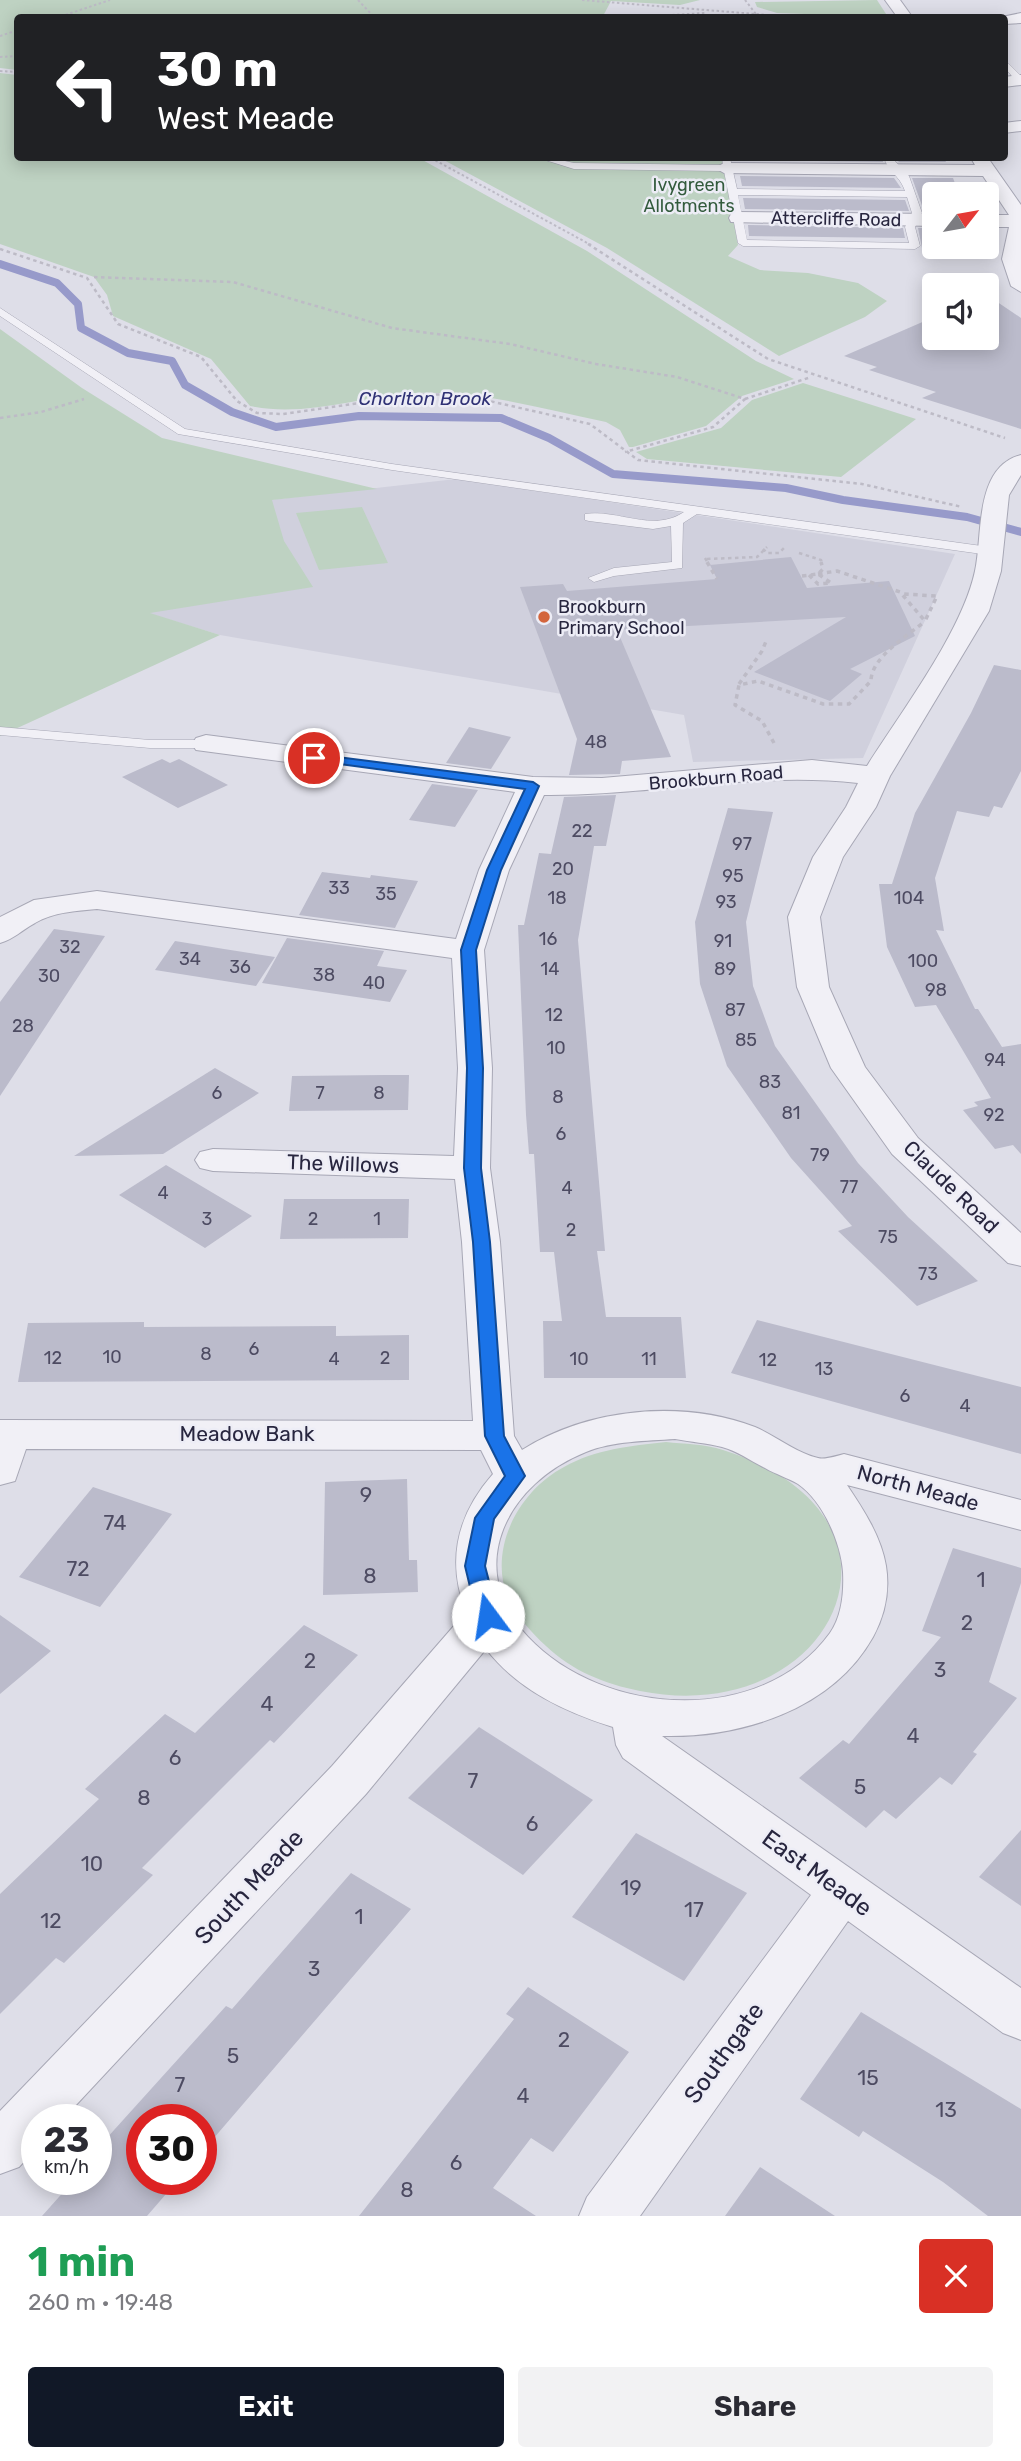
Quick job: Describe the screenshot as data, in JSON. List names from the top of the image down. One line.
{"streets":{"street":["Attercliffe Road","Brookburn Road","The Willows","Claude Road","Meadow Bank","North Meade","East Meade","South Meade","Southgate"]},"crossings":[["Brookburn Road","Claude Road"],["East Meade","Southgate"]],"water":["Chorlton Brook"],"parks":["Ivygreen Allotments"],"places":["Brookburn Primary School"],"house_numbers":["48","22","97","20","95","33","35","18","104","93","16","91","32","34","100","36","14","89","38","30","40","98","87","12","28","85","10","94","83","6","7","8","8","81","92","6","79","77","4","4","3","2","1","2","75","73","6","8","10","12","2","4","10","11","12","13","6","4","9","74","72","8","1","2","2","3","4","4","6","7","5","8","6","10","19","17","1","12","3","2","5","15","7","4","13","6","8"],"north":"top right","page":{"turn":["30 m","West Meade"],"speed":"23 km/h","limit":"30","heading":["1 min","260 m · 19:48"],"buttons":["Exit","Share"]}}
